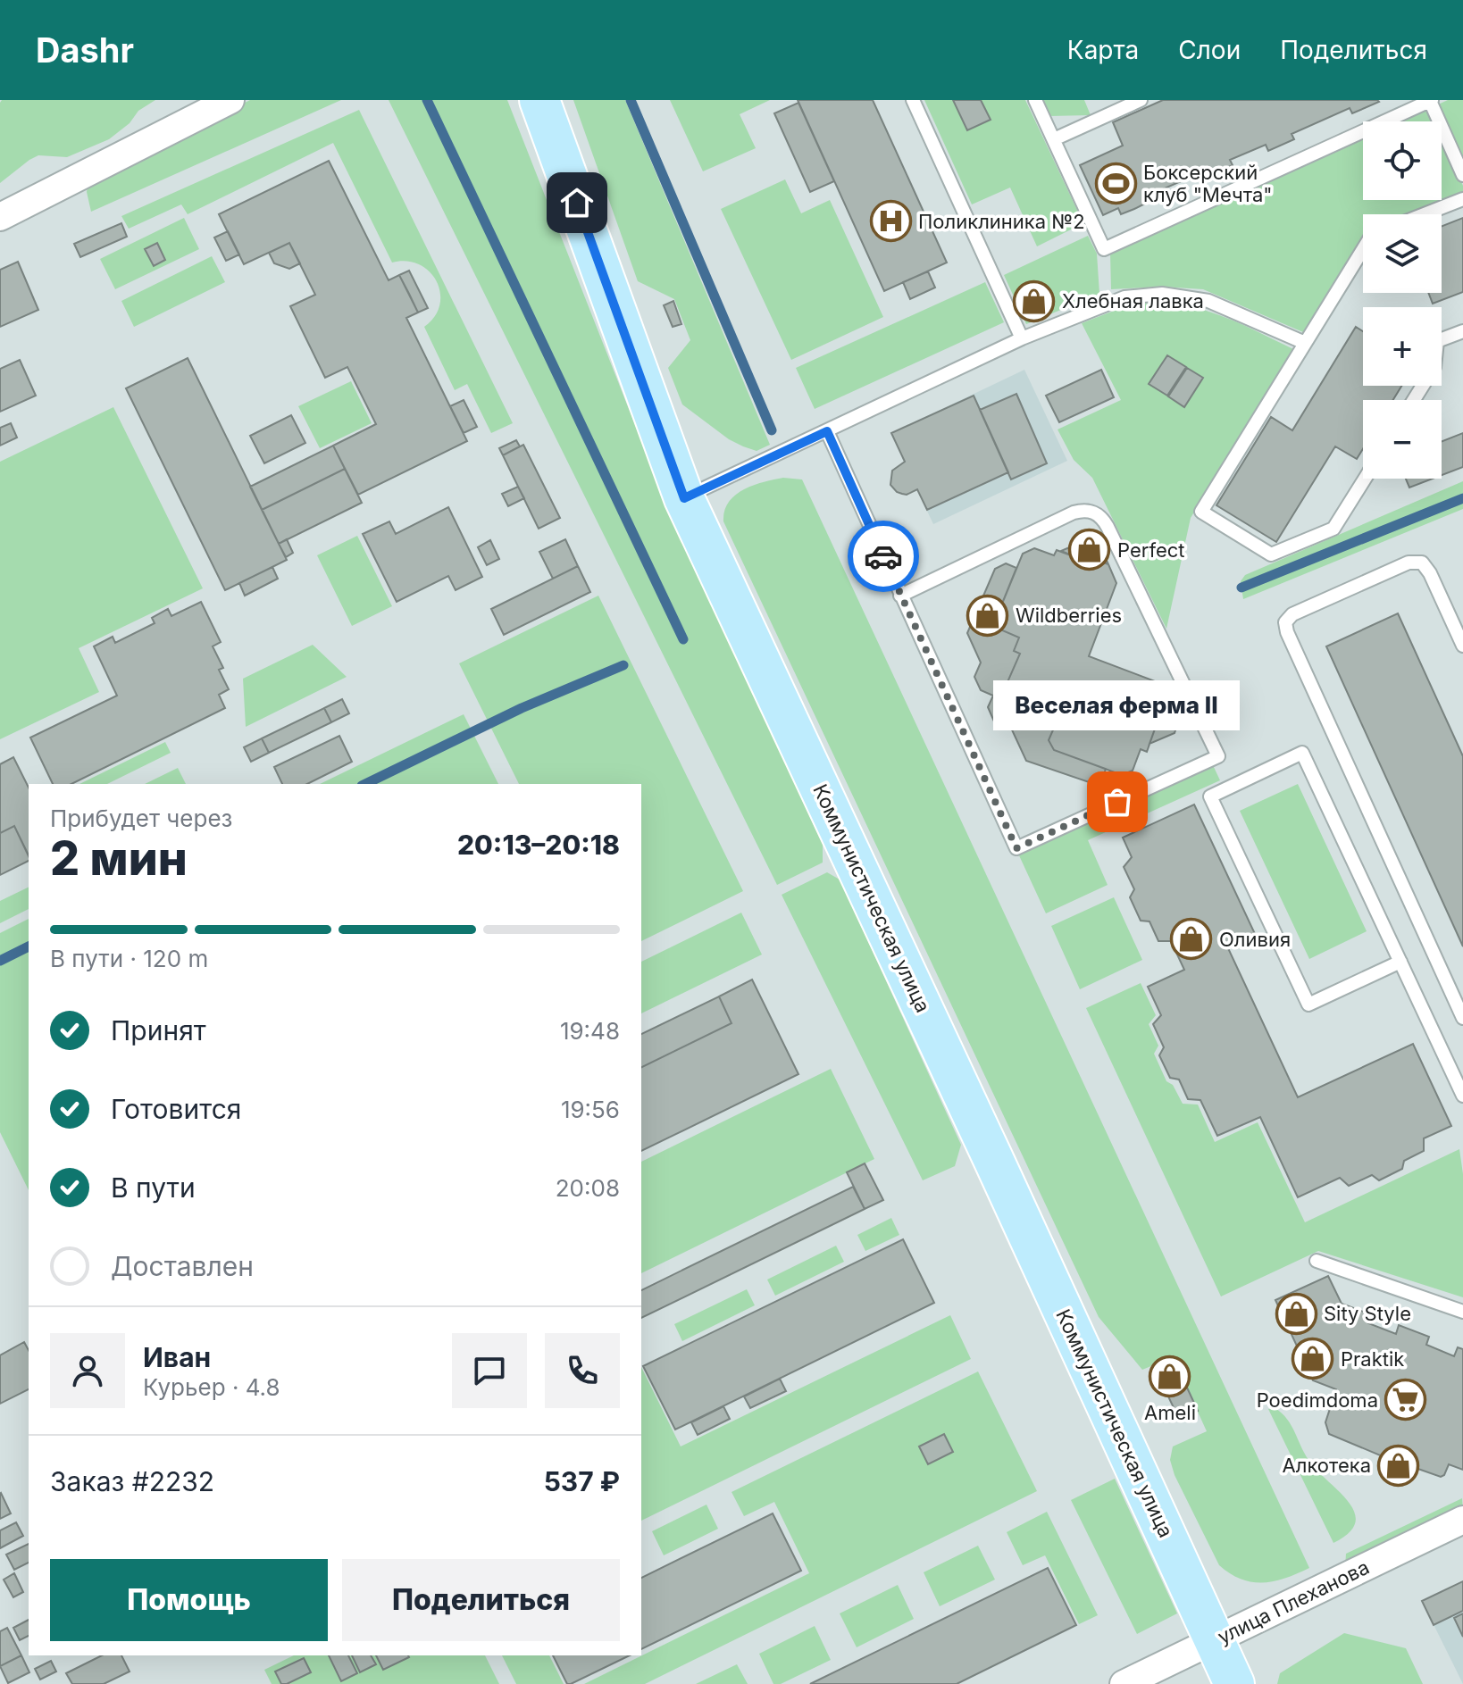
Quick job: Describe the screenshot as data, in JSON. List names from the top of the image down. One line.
{"streets":{"main road":["Коммунистическая улица"],"street":["улица Плеханова"]},"crossings":[["Коммунистическая улица","улица Плеханова"]],"places":{"sports":["Боксерский клуб \"Мечта\""],"hospital":["Поликлиника №2"],"shop":["Хлебная лавка","Perfect","Wildberries","Оливия","Sity Style","Praktik","Ameli","Алкотека"],"other":["Веселая ферма II"],"supermarket":["Poedimdoma"]},"page":{"header":"Dashr","nav":["Карта","Слои","Поделиться"],"map_buttons":["+","−"],"bubble":"Веселая ферма II","heading":["2 мин","Прибудет через","20:13–20:18"],"panel":["Иван","Курьер · 4.8","Заказ #2232","537 ₽"],"bar":"В пути · 120 m","list":[["Принят","19:48"],["Готовится","19:56"],["В пути","20:08"],"Доставлен"],"buttons":["Помощь","Поделиться"]}}
